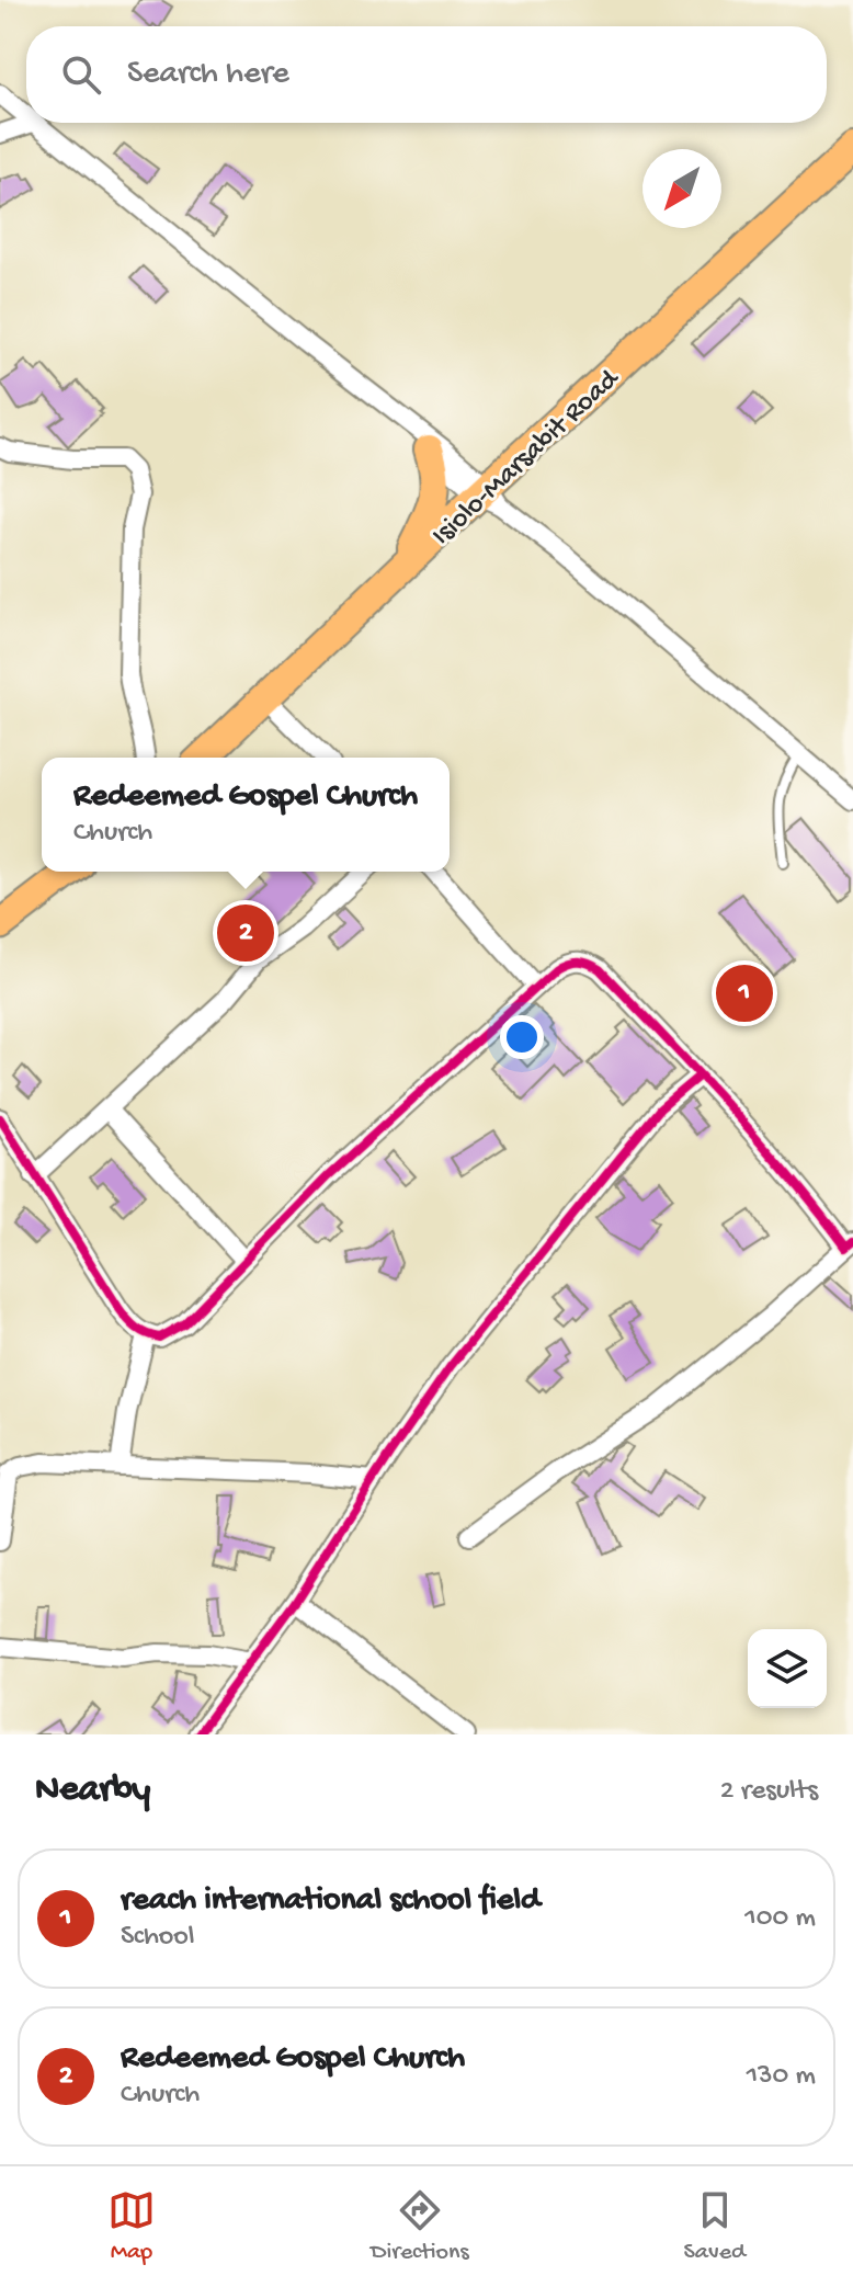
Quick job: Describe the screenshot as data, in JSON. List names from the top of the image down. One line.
{"streets":{"highway":["Isiolo-Marsabit Road"]},"north":"bottom left","page":{"search":"Search here","popup":["Redeemed Gospel Church","Church"],"pins":["2","1"],"heading":["Nearby","2 results"],"list":[{"mark":"1","name":"reach international school field","note":"School","value":"100 m"},{"mark":"2","name":"Redeemed Gospel Church","note":"Church","value":"130 m"}],"nav":["Map","Directions","Saved"]}}
